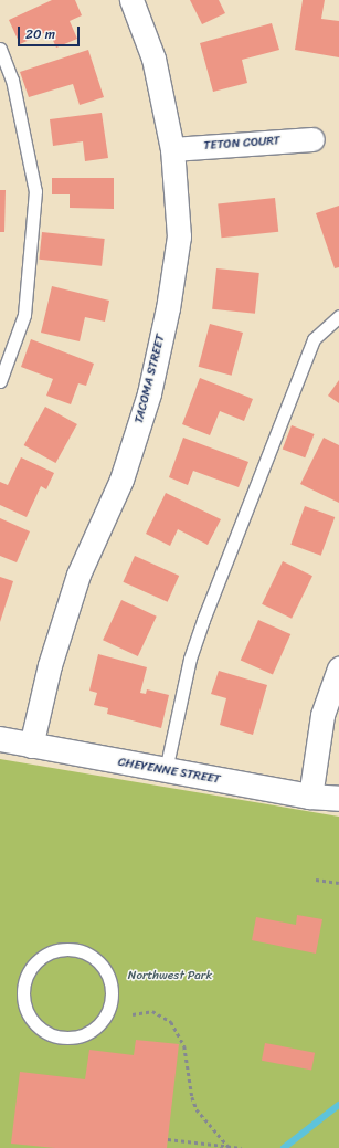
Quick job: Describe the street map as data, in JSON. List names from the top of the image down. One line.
{"streets":{"street":["TETON COURT","TACOMA STREET","CHEYENNE STREET"]},"crossings":[["TETON COURT","TACOMA STREET"],["TACOMA STREET","CHEYENNE STREET"]],"parks":["Northwest Park"],"scale_bar":"20 m"}
